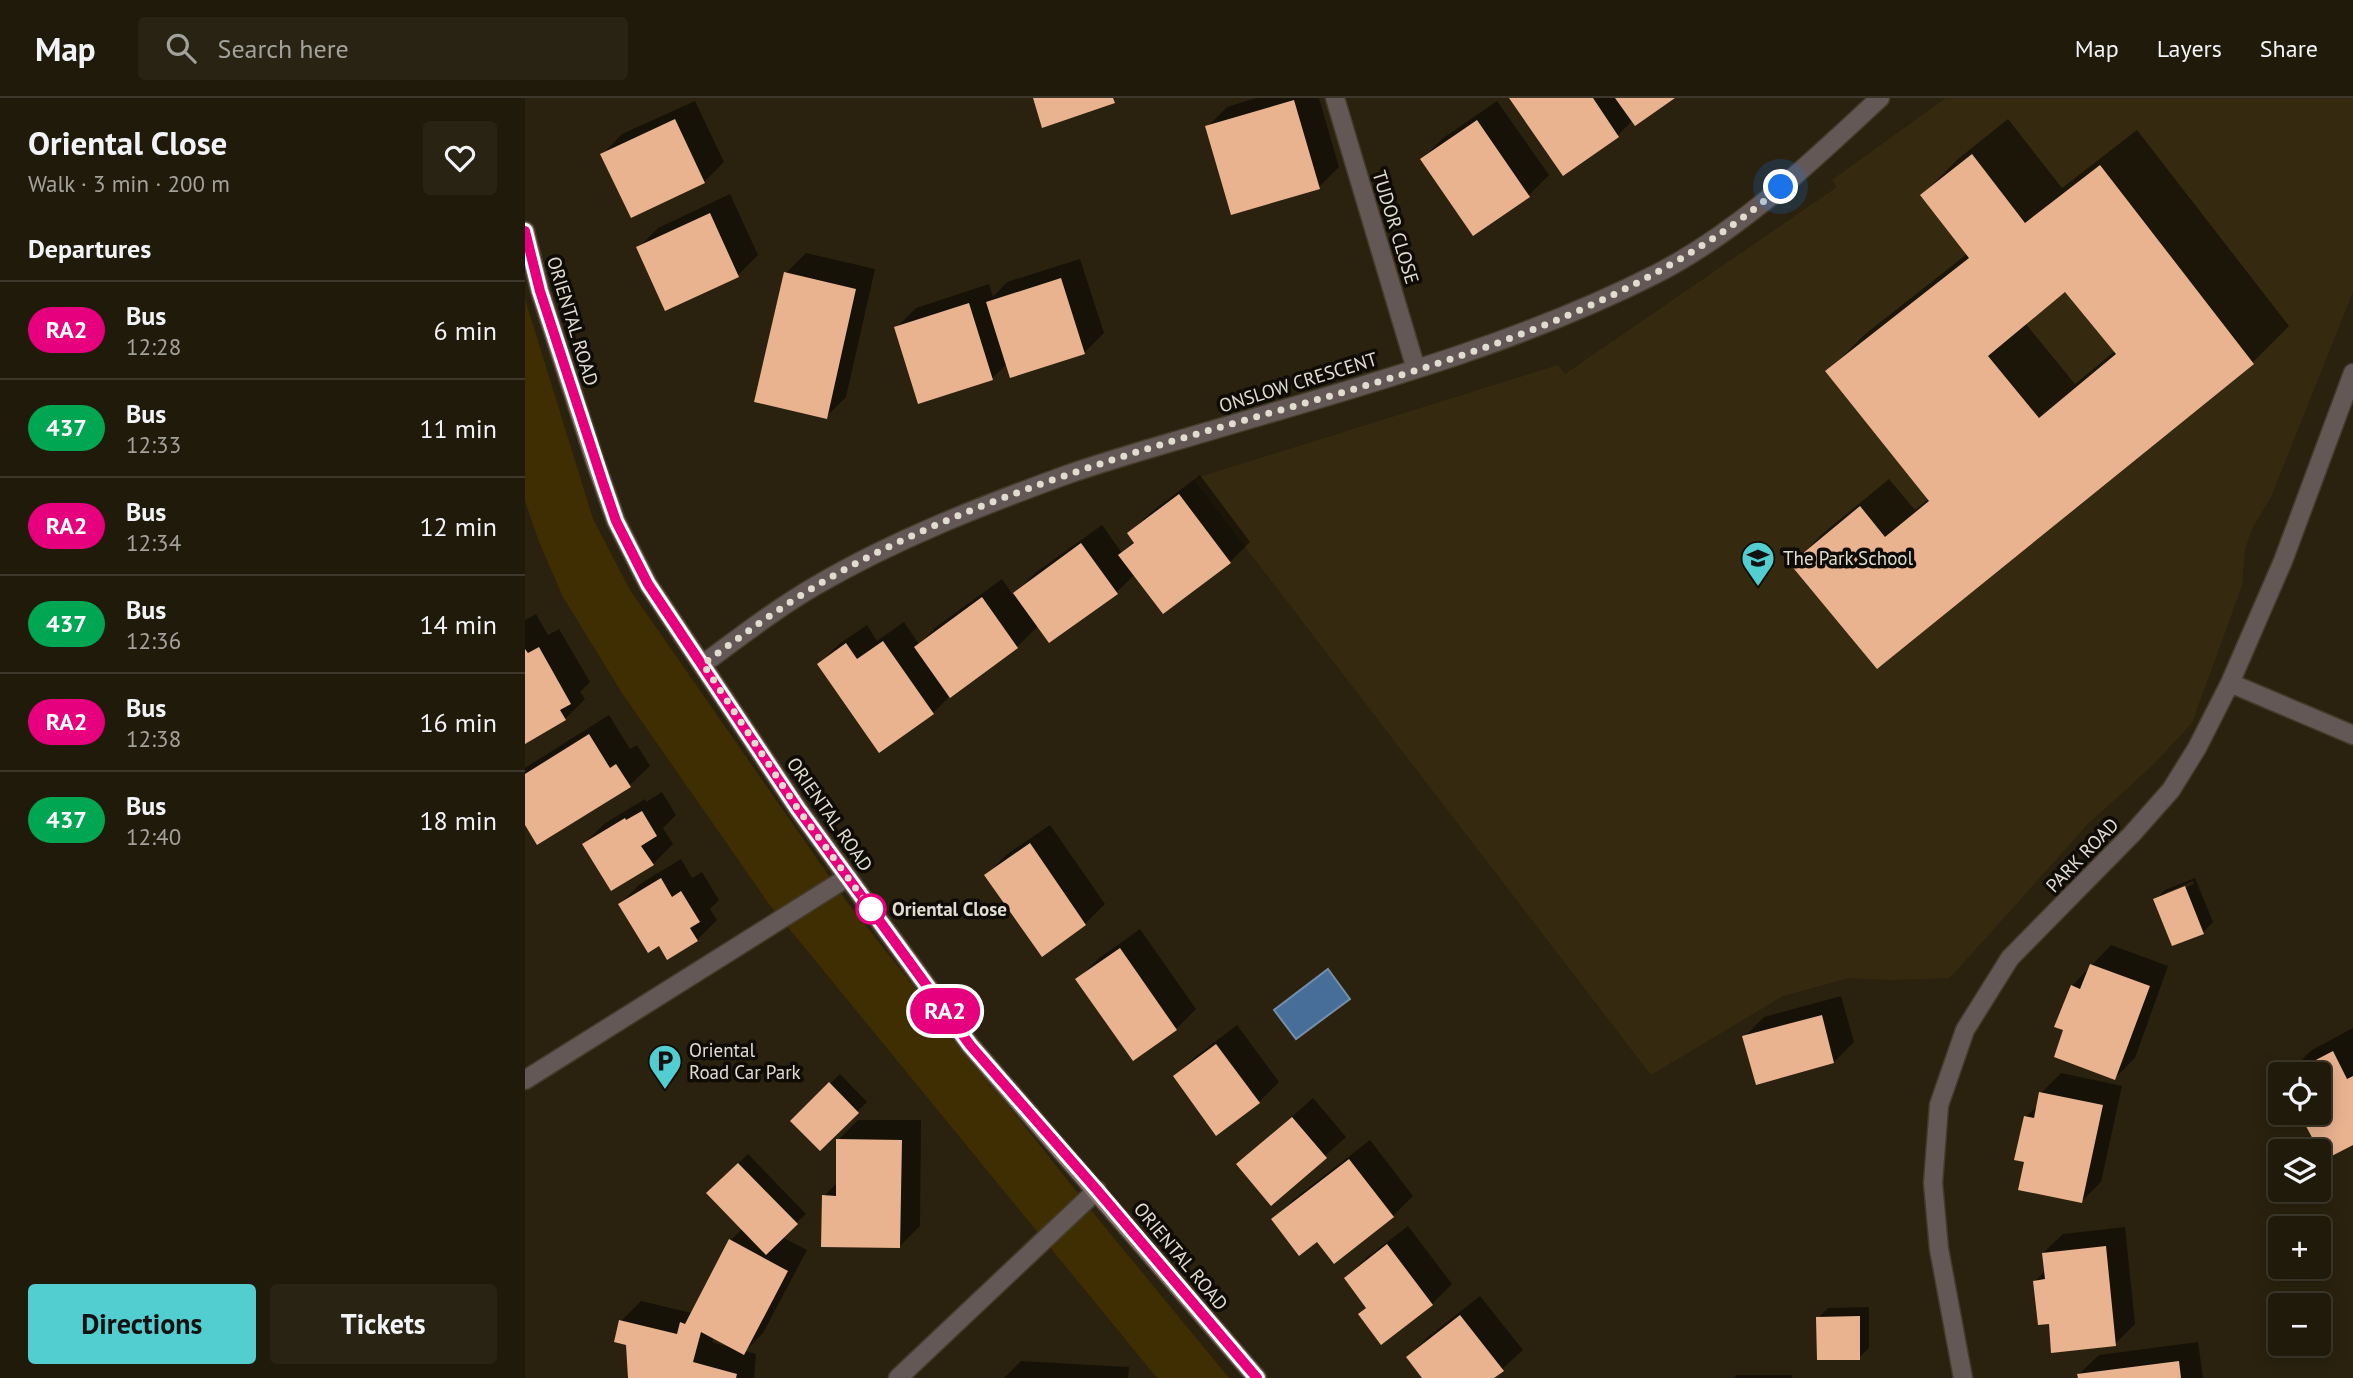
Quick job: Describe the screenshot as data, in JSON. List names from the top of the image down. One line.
{"streets":{"street":["TUDOR CLOSE","ORIENTAL ROAD","ONSLOW CRESCENT","PARK ROAD"]},"crossings":[["TUDOR CLOSE","ONSLOW CRESCENT"],["ORIENTAL ROAD","ONSLOW CRESCENT"]],"places":{"school or university":["The Park School"],"other":["Oriental Close"],"parking":["Oriental Road Car Park"]},"lines":["bus line RA2"],"page":{"header":"Map","search":"Search here","nav":["Map","Layers","Share"],"heading":[["Oriental Close","Walk · 3 min · 200 m"],"Departures"],"on_map":"RA2","list":[{"mark":"RA2","name":"Bus","note":"12:28","value":"6 min"},{"mark":"437","name":"Bus","note":"12:33","value":"11 min"},{"mark":"RA2","name":"Bus","note":"12:34","value":"12 min"},{"mark":"437","name":"Bus","note":"12:36","value":"14 min"},{"mark":"RA2","name":"Bus","note":"12:38","value":"16 min"},{"mark":"437","name":"Bus","note":"12:40","value":"18 min"}],"map_buttons":["+","−"],"buttons":["Directions","Tickets"]}}
